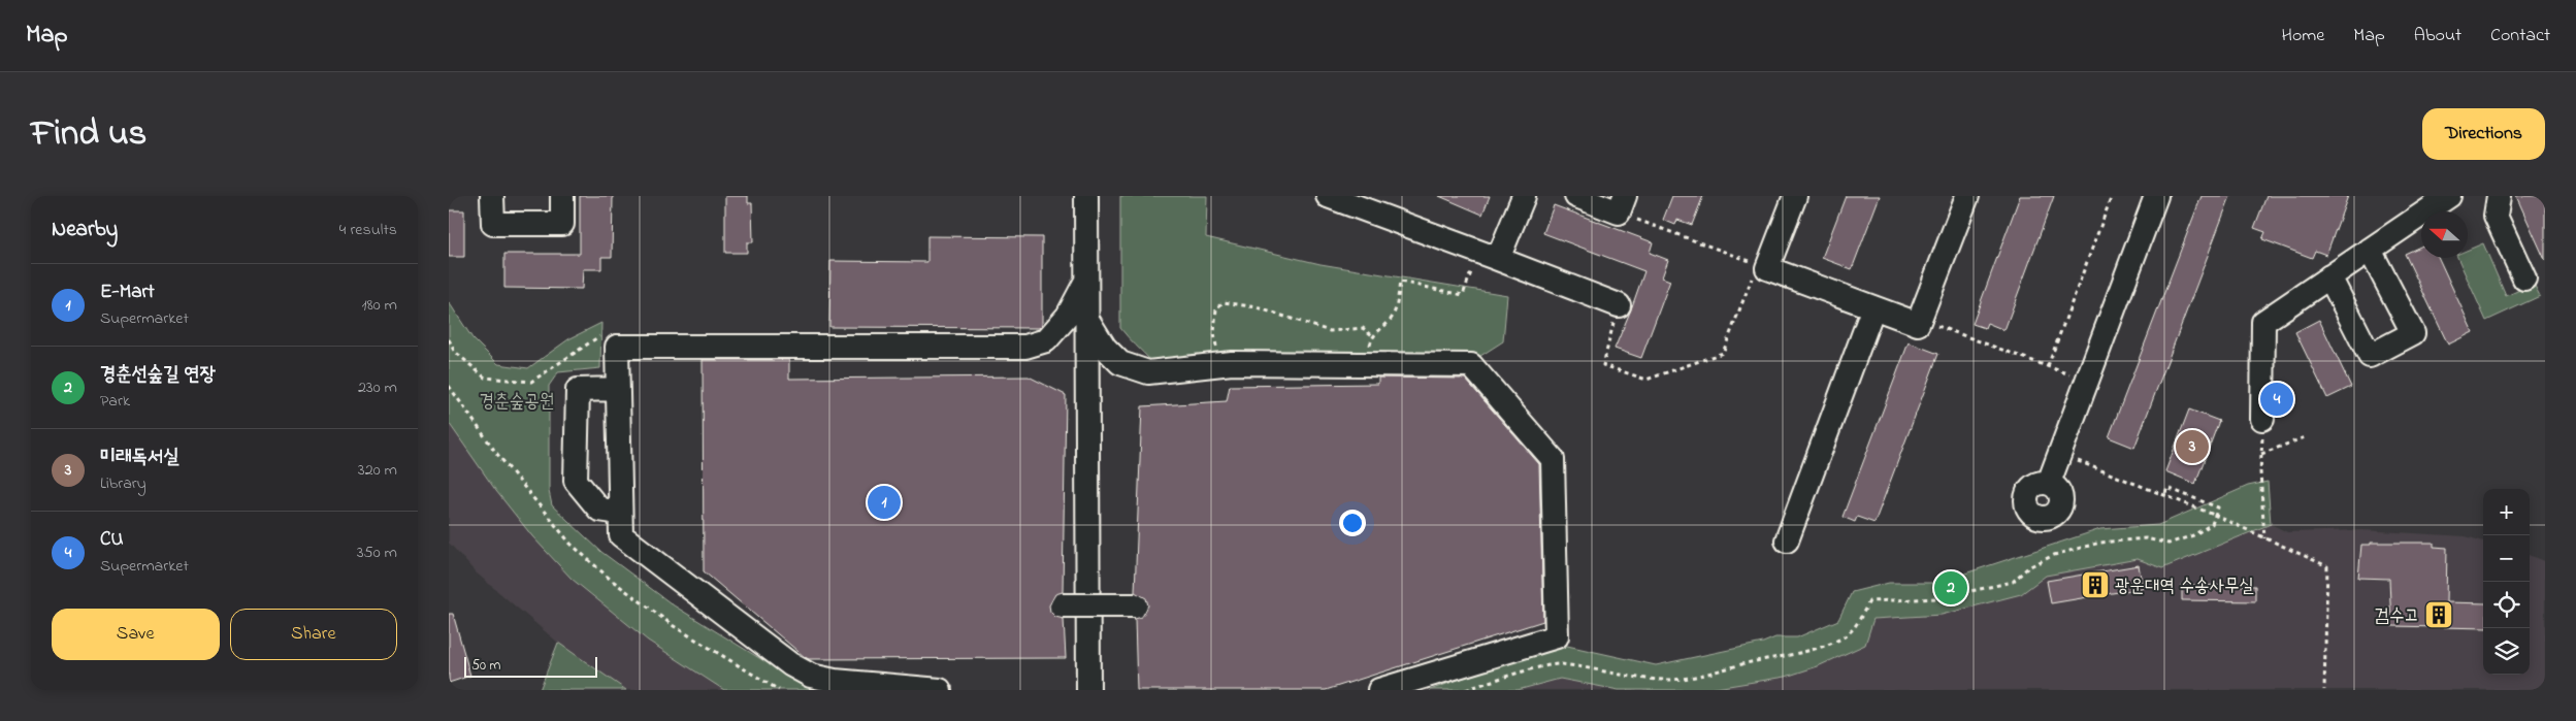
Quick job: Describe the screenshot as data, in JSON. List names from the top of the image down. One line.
{"parks":["경춘숲공원"],"places":{"building":["광운대역 수송사무실","검수고"]},"scale_bar":"50 m","north":"left","page":{"header":"Map","nav":["Home","Map","About","Contact"],"title":"Find us","buttons":["Directions",["Save","Share"]],"heading":["Nearby","4 results"],"list":[{"mark":"1","name":"E-Mart","note":"Supermarket","value":"180 m"},{"mark":"2","name":"경춘선숲길 연장","note":"Park","value":"230 m"},{"mark":"3","name":"미래독서실","note":"Library","value":"320 m"},{"mark":"4","name":"CU","note":"Supermarket","value":"350 m"}],"pins":["4","3","1","2"],"map_buttons":["+","−"],"scale":"50 m"}}
